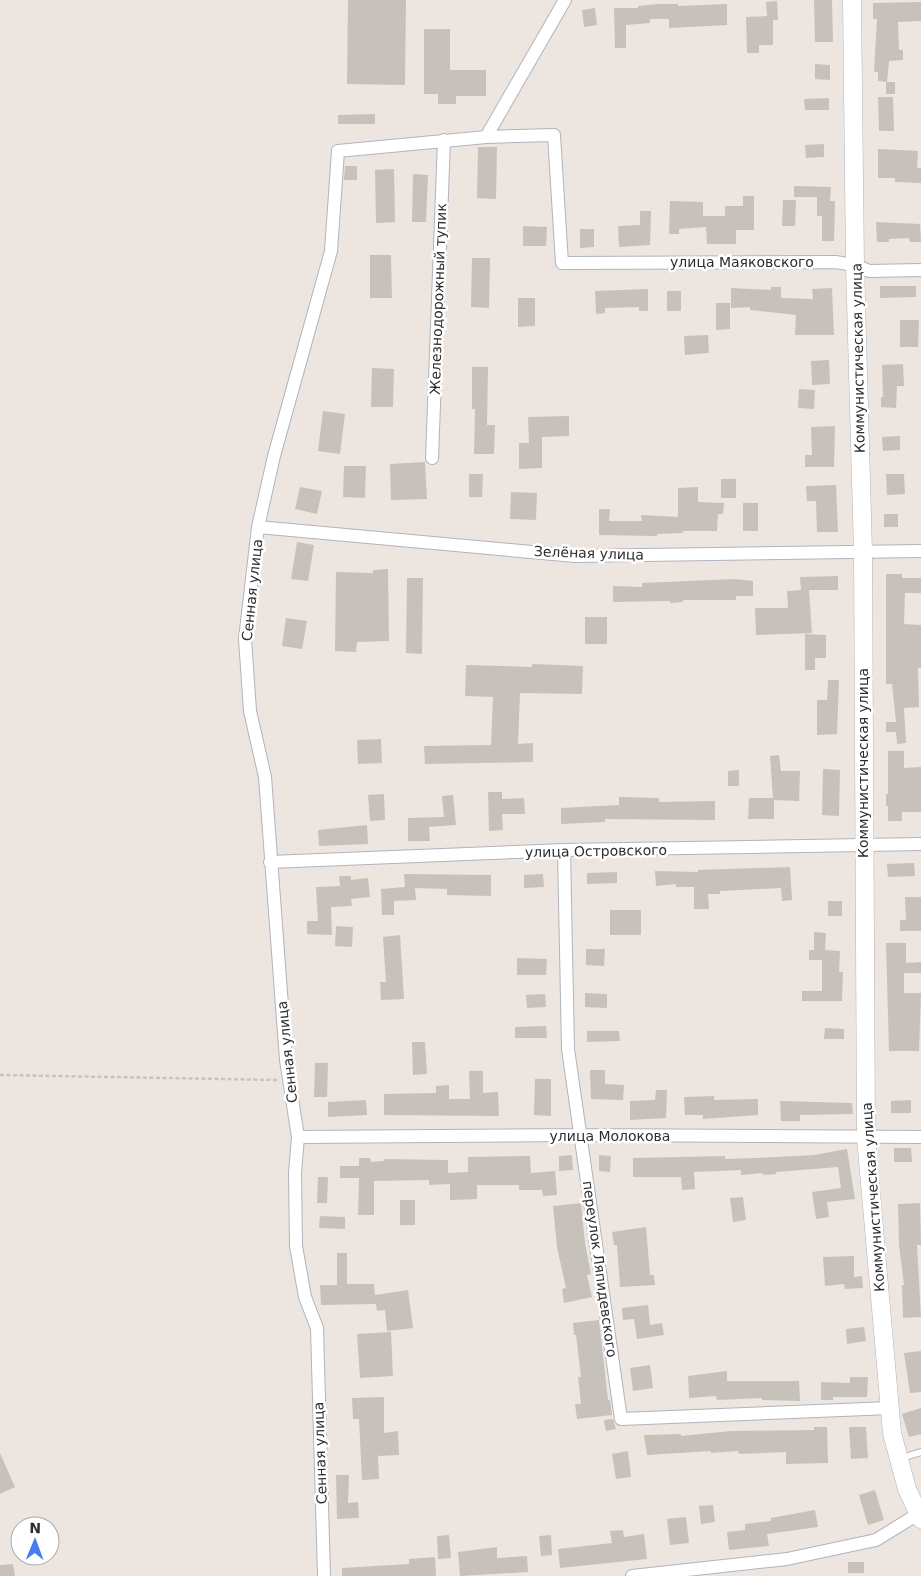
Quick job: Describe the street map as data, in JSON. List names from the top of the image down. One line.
{"streets":{"street":["улица Маяковского","Железнодорожный тупик","Коммунистическая улица","Зелёная улица","Сенная улица","улица Островского","улица Молокова","переулок Ляпидевского"]},"crossings":[["улица Маяковского","Коммунистическая улица"],["Железнодорожный тупик","Сенная улица"],["Коммунистическая улица","Зелёная улица"],["Коммунистическая улица","улица Островского"],["Коммунистическая улица","улица Молокова"],["Коммунистическая улица","переулок Ляпидевского"],["Зелёная улица","Сенная улица"],["Сенная улица","улица Островского"],["Сенная улица","улица Молокова"],["улица Островского","переулок Ляпидевского"],["улица Молокова","переулок Ляпидевского"]],"north":"top"}
